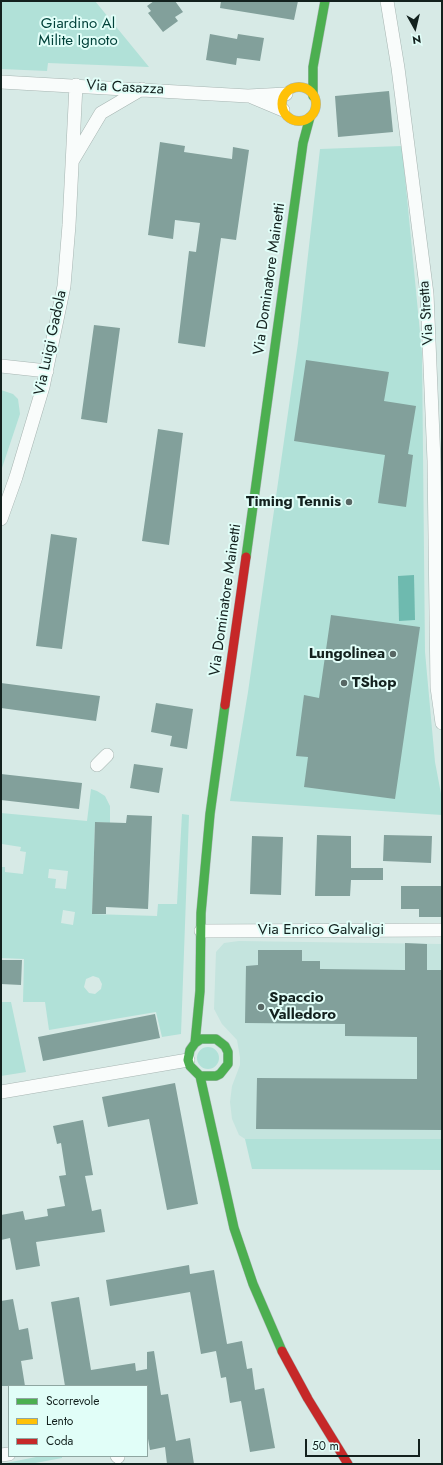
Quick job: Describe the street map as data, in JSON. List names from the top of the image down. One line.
{"streets":{"street":["Via Casazza","Via Dominatore Mainetti","Via Stretta","Via Luigi Gadola","Via Enrico Galvaligi"]},"crossings":[["Via Casazza","Via Dominatore Mainetti"],["Via Casazza","Via Luigi Gadola"],["Via Dominatore Mainetti","Via Enrico Galvaligi"]],"parks":["Giardino Al Milite Ignoto"],"places":["Timing Tennis","Lungolinea","TShop","Spaccio Valledoro"],"legend":["Scorrevole","Lento","Coda"],"scale_bar":"50 m","north":"bottom"}
